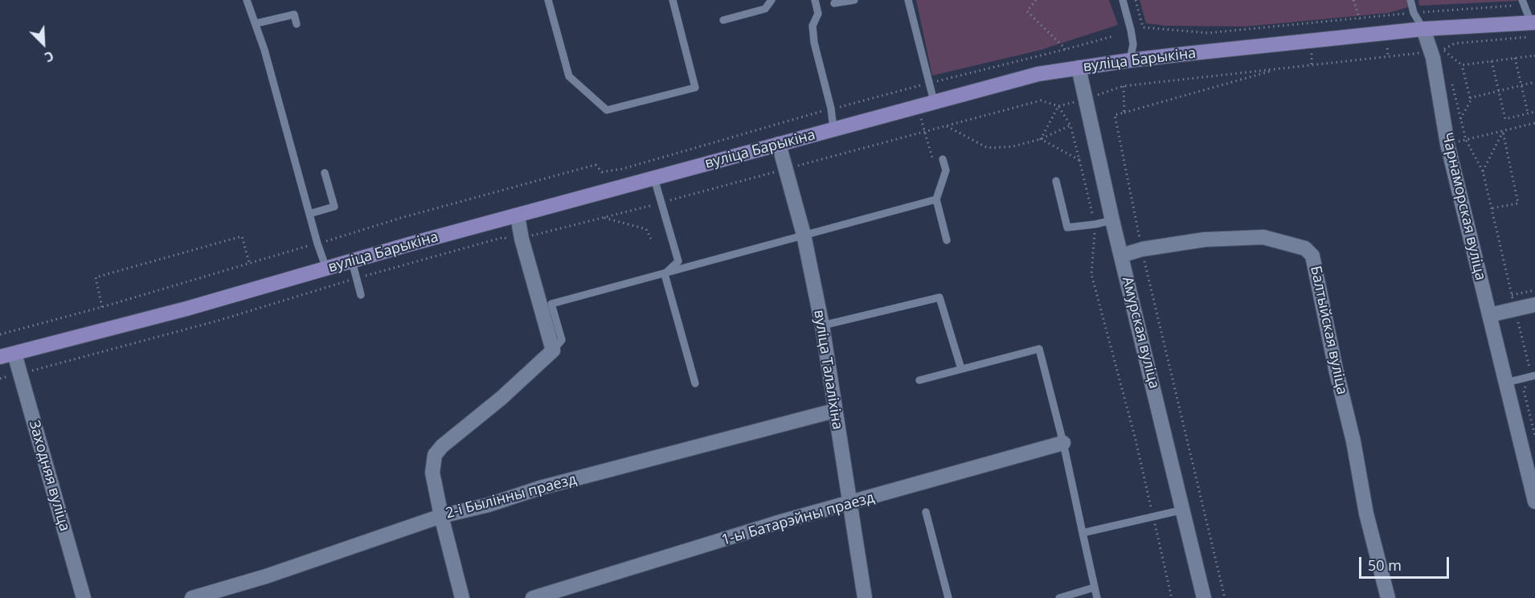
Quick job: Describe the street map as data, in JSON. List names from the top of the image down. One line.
{"streets":{"main road":["вуліца Барыкіна"],"street":["Чарнаморская вуліца","Балтыйская вуліца","Амурская вуліца","вуліца Талаліхіна","Заходняя вуліца","2-і Былінны праезд","1-ы Батарэйны праезд"]},"crossings":[["вуліца Барыкіна","Чарнаморская вуліца"],["вуліца Барыкіна","Амурская вуліца"],["вуліца Барыкіна","вуліца Талаліхіна"],["вуліца Барыкіна","Заходняя вуліца"],["Балтыйская вуліца","Амурская вуліца"],["вуліца Талаліхіна","2-і Былінны праезд"],["вуліца Талаліхіна","1-ы Батарэйны праезд"]],"scale_bar":"50 m","north":"bottom right"}
